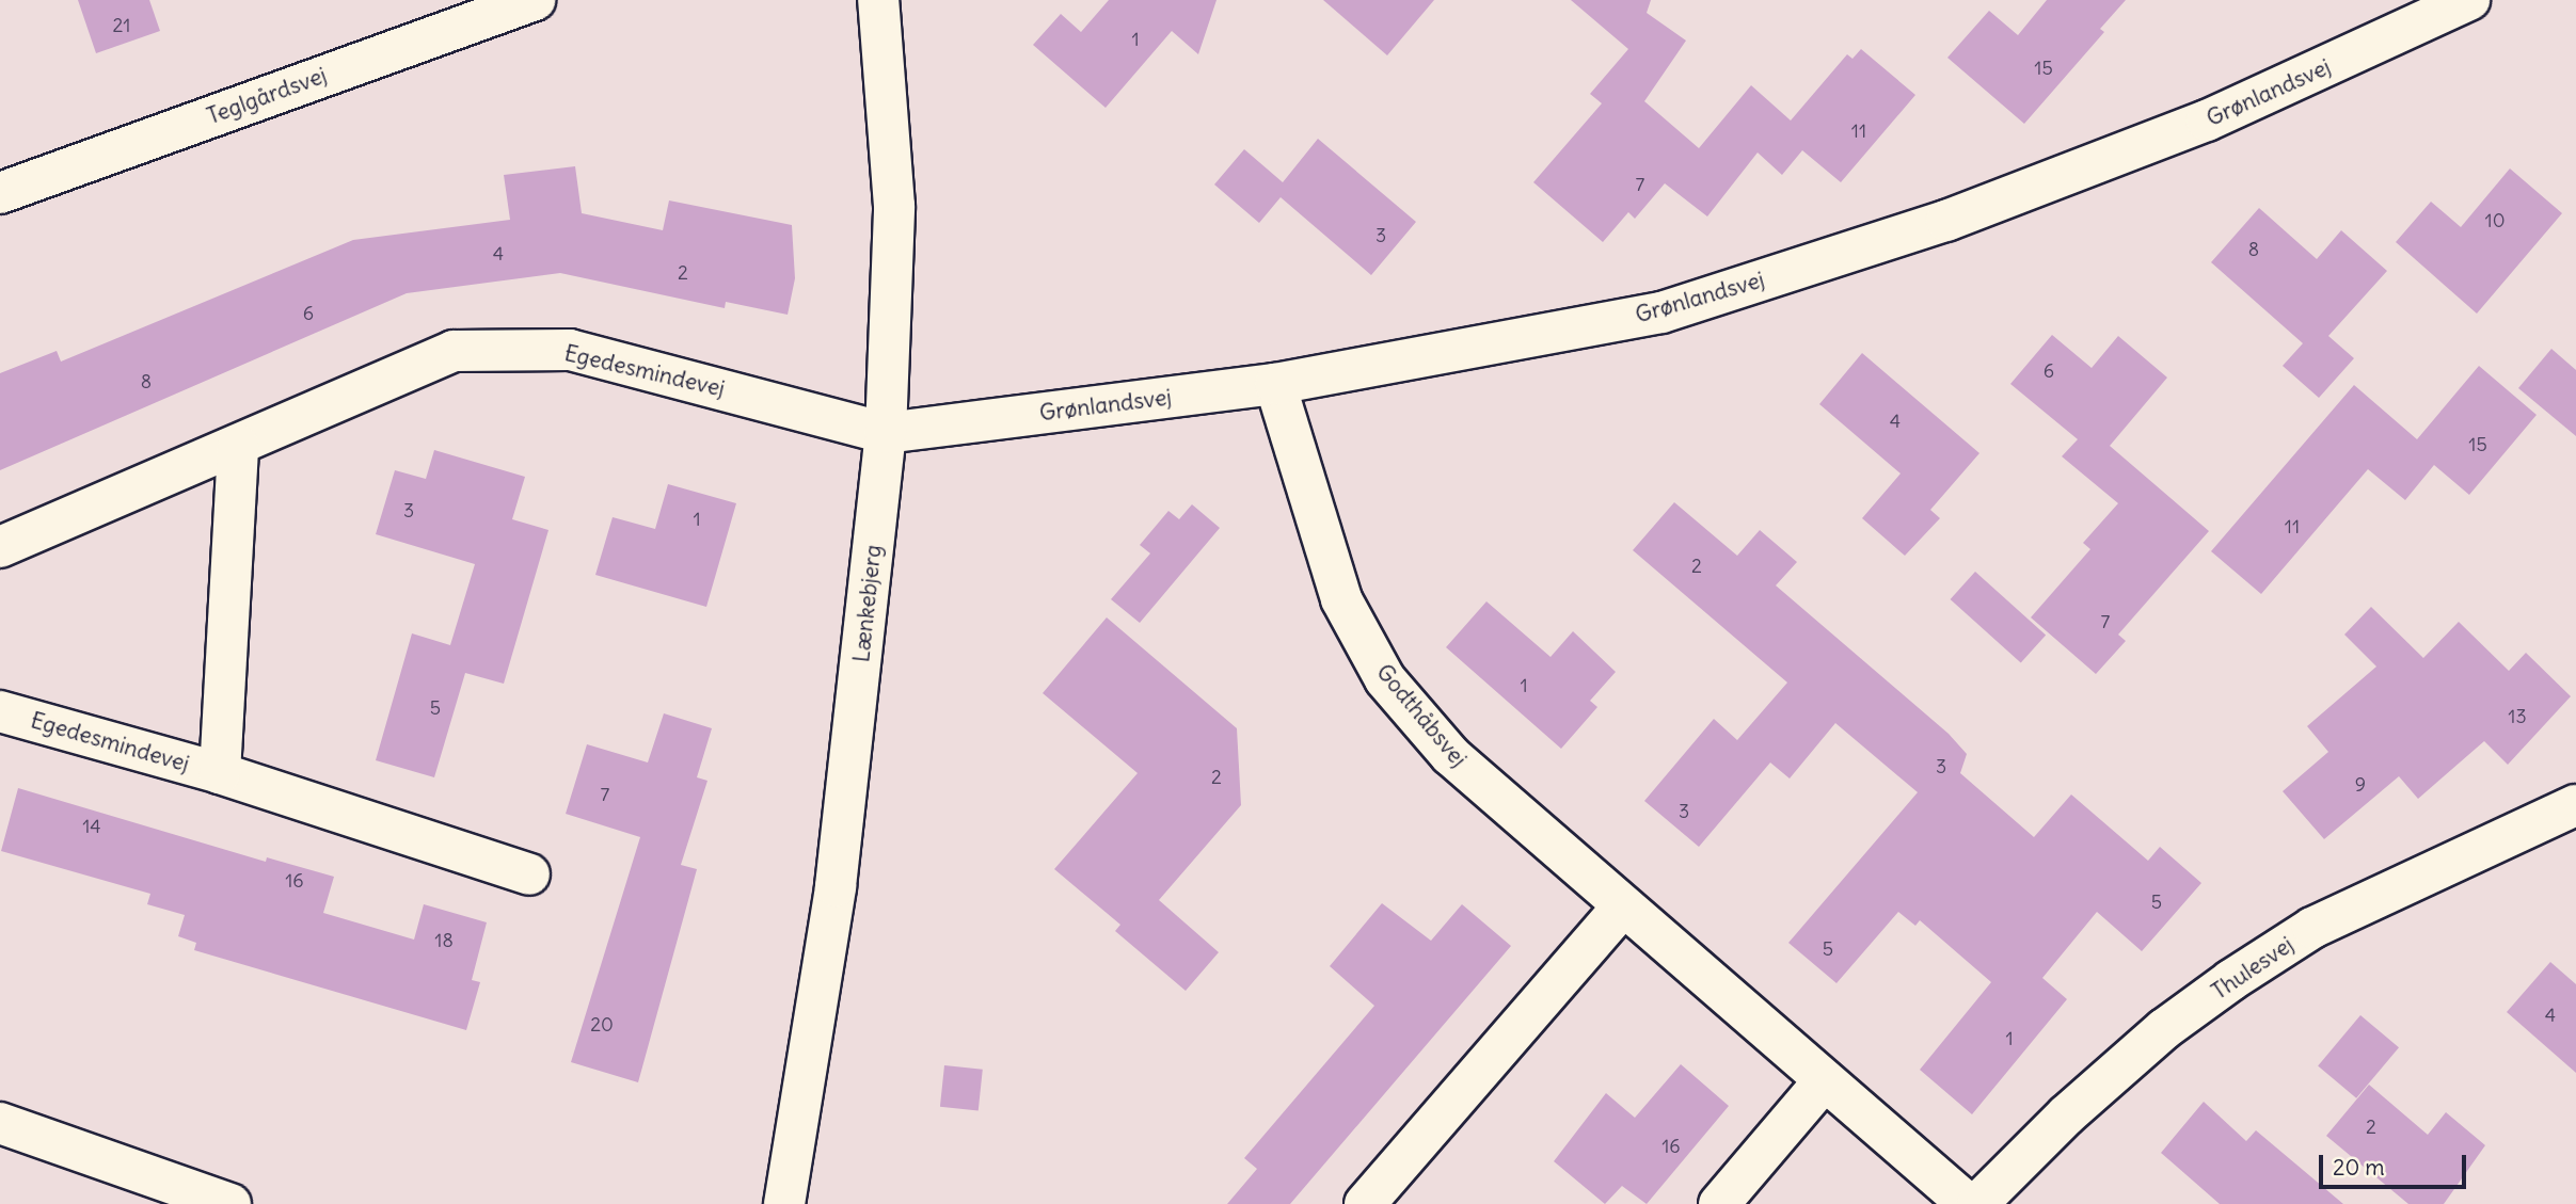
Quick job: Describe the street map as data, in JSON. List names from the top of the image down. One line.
{"streets":{"street":["Grønlandsvej","Teglgårdsvej","Egedesmindevej","Lænkebjerg","Godthåbsvej","Thulesvej"]},"crossings":[["Grønlandsvej","Egedesmindevej"],["Grønlandsvej","Lænkebjerg"],["Grønlandsvej","Godthåbsvej"],["Egedesmindevej","Lænkebjerg"]],"house_numbers":["21","1","15","11","7","10","3","8","4","2","6","6","8","4","15","3","1","11","2","7","1","5","13","3","2","9","7","3","14","16","5","18","5","4","20","1","2","16"],"scale_bar":"20 m"}
